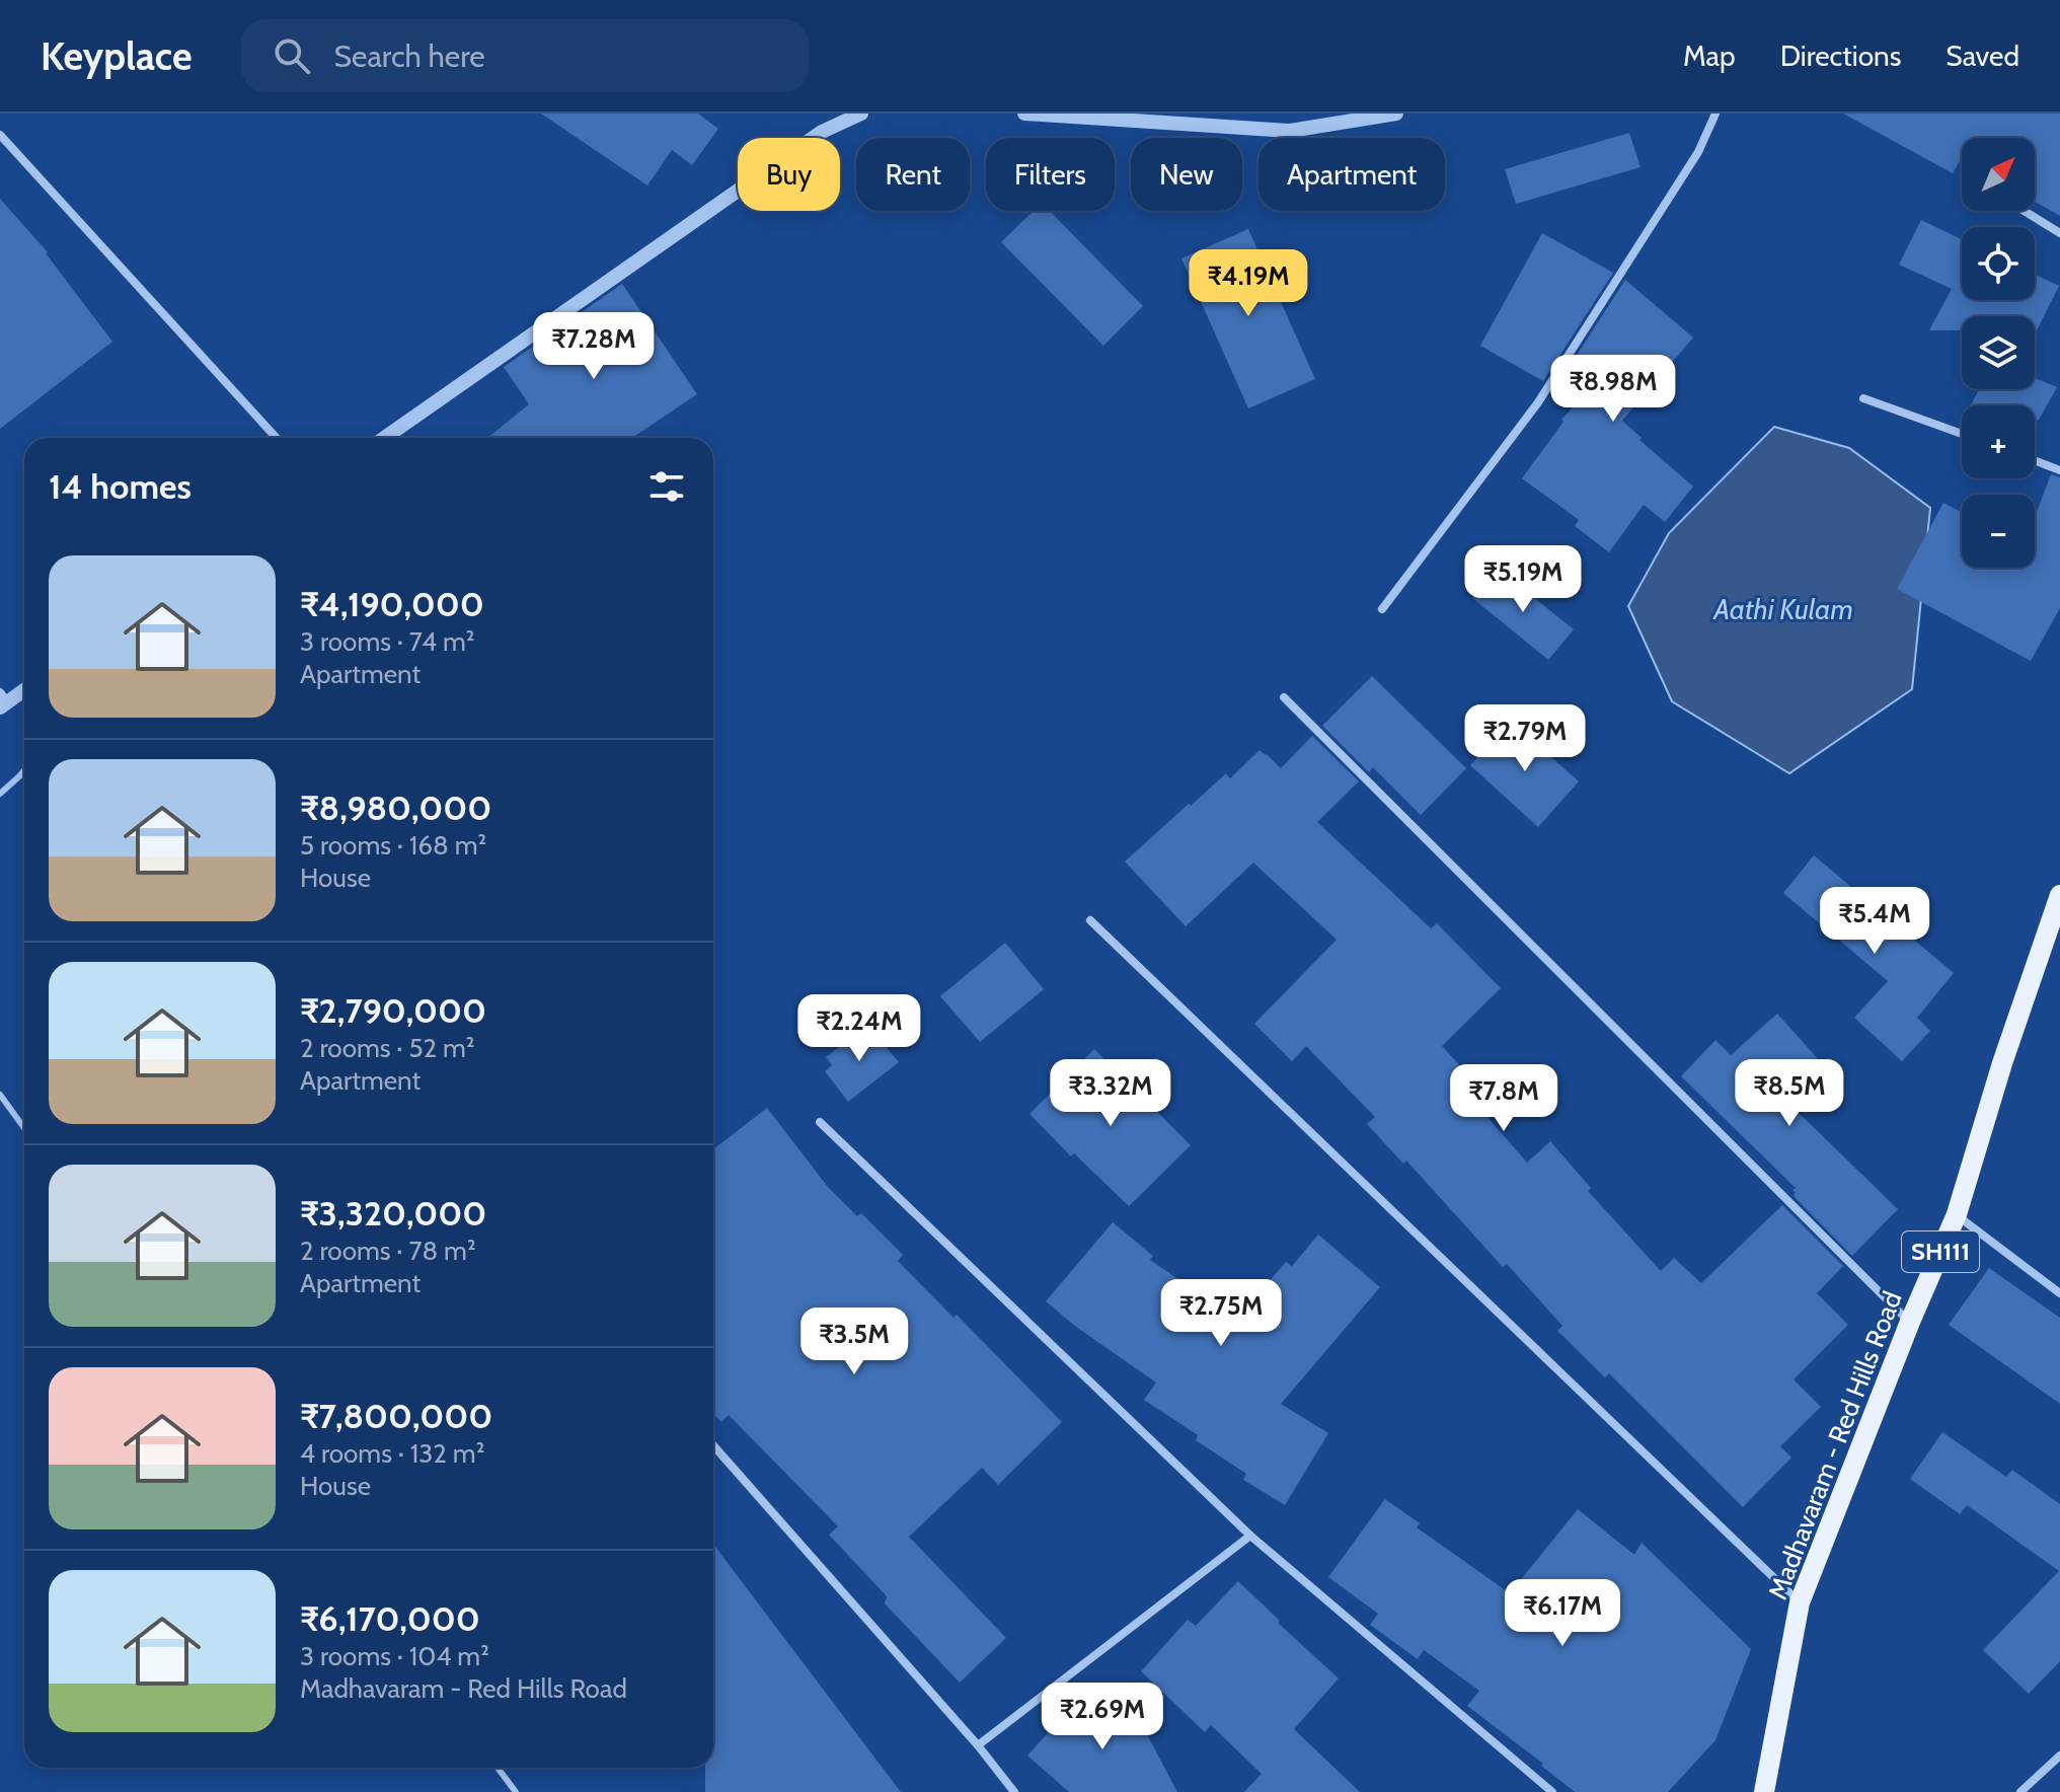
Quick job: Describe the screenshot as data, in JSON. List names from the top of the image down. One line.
{"streets":{"main road":["SH111","Madhavaram - Red Hills Road"]},"water":["Aathi Kulam"],"north":"top right","page":{"header":"Keyplace","search":"Search here","nav":["Map","Directions","Saved"],"map_buttons":["+","−"],"chip":["Buy","Rent","Filters","New","Apartment"],"price":["₹4.19M","₹7.28M","₹8.98M","₹5.19M","₹2.79M","₹5.4M","₹2.24M","₹3.32M","₹8.5M","₹7.8M","₹2.75M","₹3.5M","₹6.17M","₹2.69M"],"heading":"14 homes","list":[{"name":"₹4,190,000","note":"3 rooms · 74 m² · Apartment"},{"name":"₹8,980,000","note":"5 rooms · 168 m² · House"},{"name":"₹2,790,000","note":"2 rooms · 52 m² · Apartment"},{"name":"₹3,320,000","note":"2 rooms · 78 m² · Apartment"},{"name":"₹7,800,000","note":"4 rooms · 132 m² · House"},{"name":"₹6,170,000","note":"3 rooms · 104 m² · Madhavaram - Red Hills Road"}]}}
